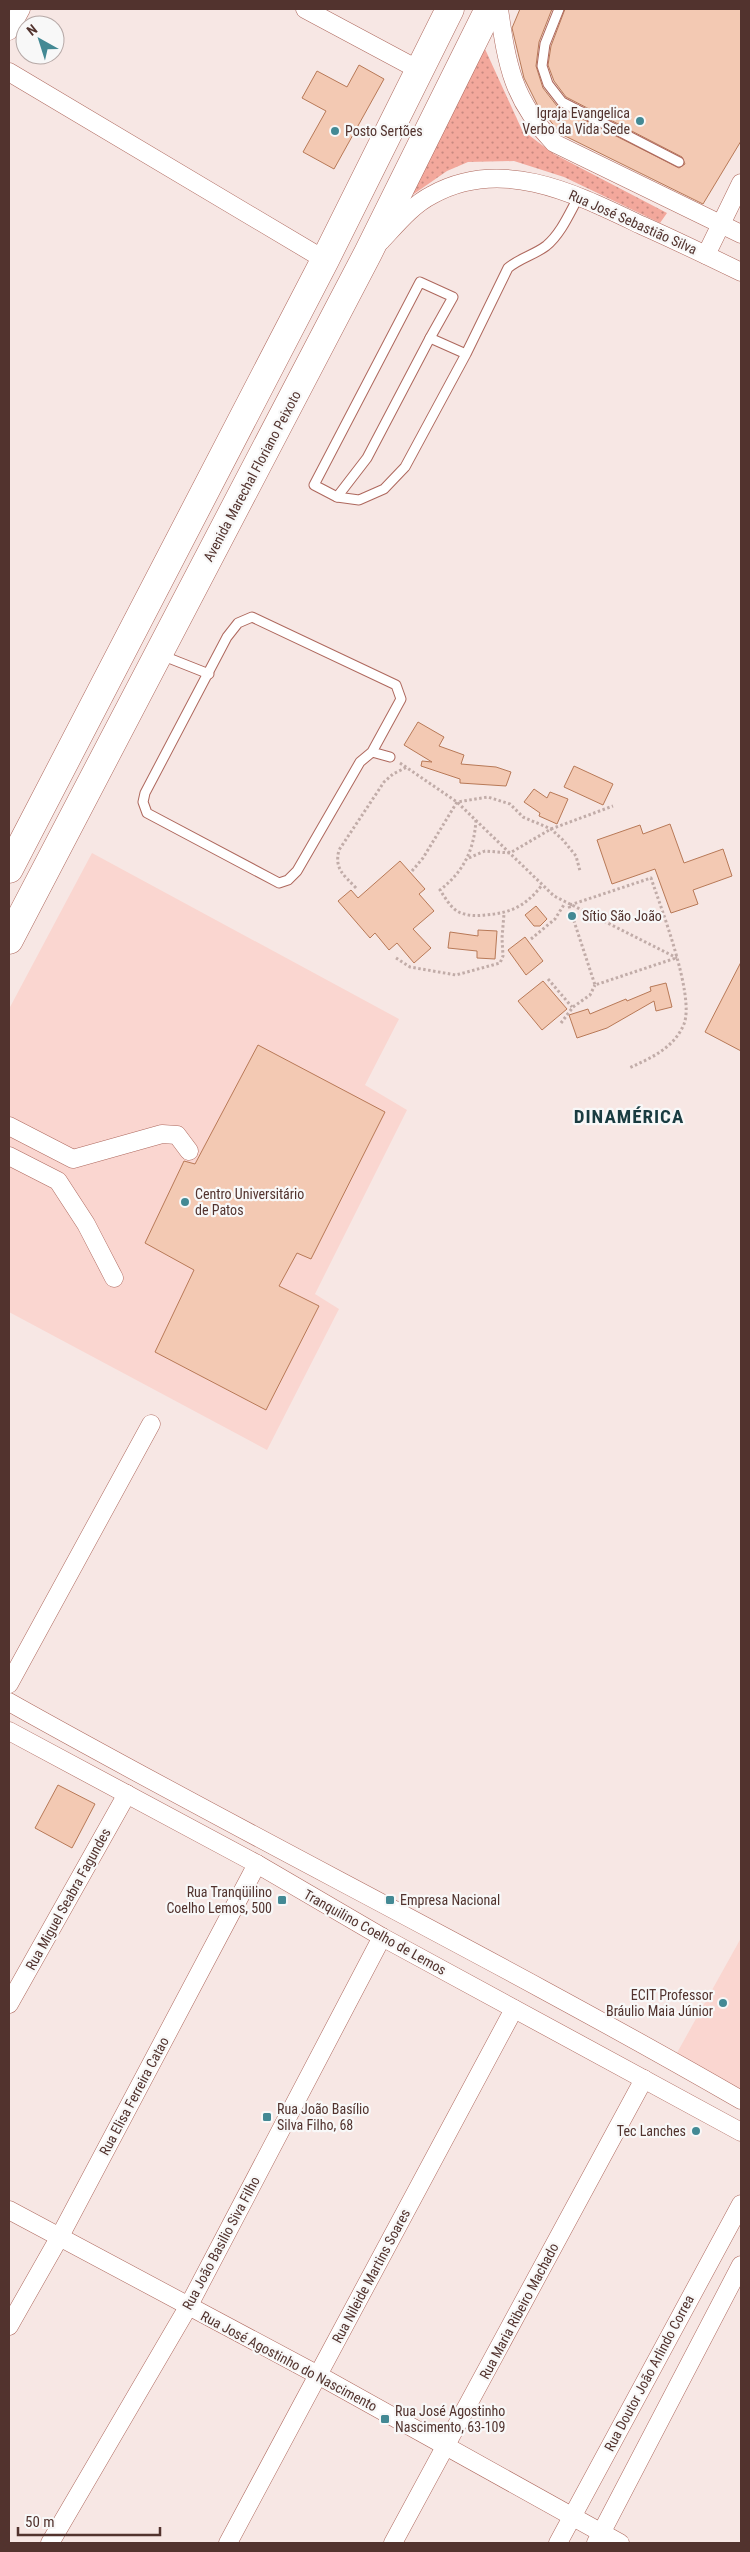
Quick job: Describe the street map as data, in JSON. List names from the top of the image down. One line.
{"streets":{"main road":["Avenida Marechal Floriano Peixoto"],"street":["Rua José Sebastião Silva","Rua Miguel Seabra Fagundes","Tranquilino Coelho de Lemos","Rua Elisa Ferreira Catao","Rua João Basilio Siva Filho","Rua Nileide Martins Soares","Rua Maria Ribeiro Machado","Rua José Agostinho do Nascimento","Rua Doutor João Arlindo Correa"]},"crossings":[["Rua José Sebastião Silva","Avenida Marechal Floriano Peixoto"],["Rua Miguel Seabra Fagundes","Tranquilino Coelho de Lemos"],["Tranquilino Coelho de Lemos","Rua Elisa Ferreira Catao"],["Tranquilino Coelho de Lemos","Rua João Basilio Siva Filho"],["Tranquilino Coelho de Lemos","Rua Nileide Martins Soares"],["Tranquilino Coelho de Lemos","Rua Maria Ribeiro Machado"],["Rua Elisa Ferreira Catao","Rua José Agostinho do Nascimento"],["Rua João Basilio Siva Filho","Rua José Agostinho do Nascimento"],["Rua Nileide Martins Soares","Rua José Agostinho do Nascimento"],["Rua Maria Ribeiro Machado","Rua José Agostinho do Nascimento"],["Rua José Agostinho do Nascimento","Rua Doutor João Arlindo Correa"]],"districts":["DINAMÉRICA"],"places":{"other":["Igraja Evangelica Verbo da Vida Sede","Posto Sertões","Sítio São João","Centro Universitário de Patos","ECIT Professor Bráulio Maia Júnior","Tec Lanches"],"transit":["Rua Tranqüilino Coelho Lemos, 500","Empresa Nacional","Rua João Basílio Silva Filho, 68","Rua José Agostinho Nascimento, 63-109"]},"scale_bar":"50 m","north":"top left"}
